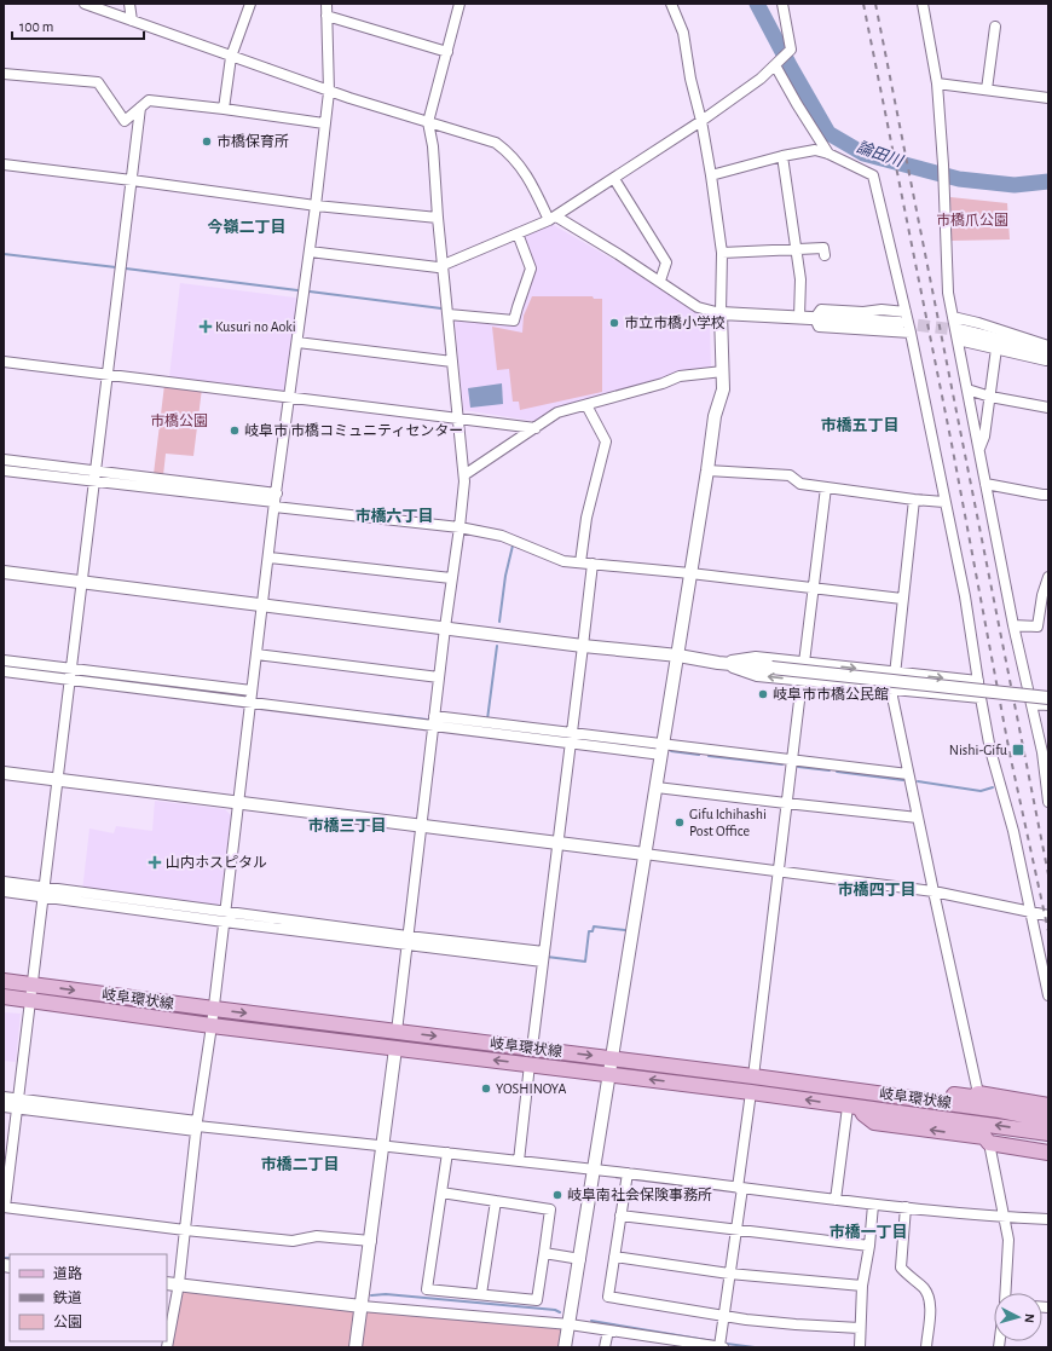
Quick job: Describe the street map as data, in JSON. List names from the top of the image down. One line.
{"streets":{"main road":["岐阜環状線"]},"districts":["今嶺二丁目","市橋五丁目","市橋六丁目","市橋三丁目","市橋四丁目","市橋二丁目","市橋一丁目"],"water":["論田川"],"parks":["市橋爪公園","市橋公園"],"places":{"other":["市橋保育所","市立市橋小学校","岐阜市 市橋コミュニティセンター","岐阜市市橋公民館","Gifu Ichihashi Post Office","YOSHINOYA","岐阜南社会保険事務所"],"health":["Kusuri no Aoki","山内ホスピタル"],"transit":["Nishi-Gifu"]},"legend":["道路","鉄道","公園"],"scale_bar":"100 m","north":"right"}
